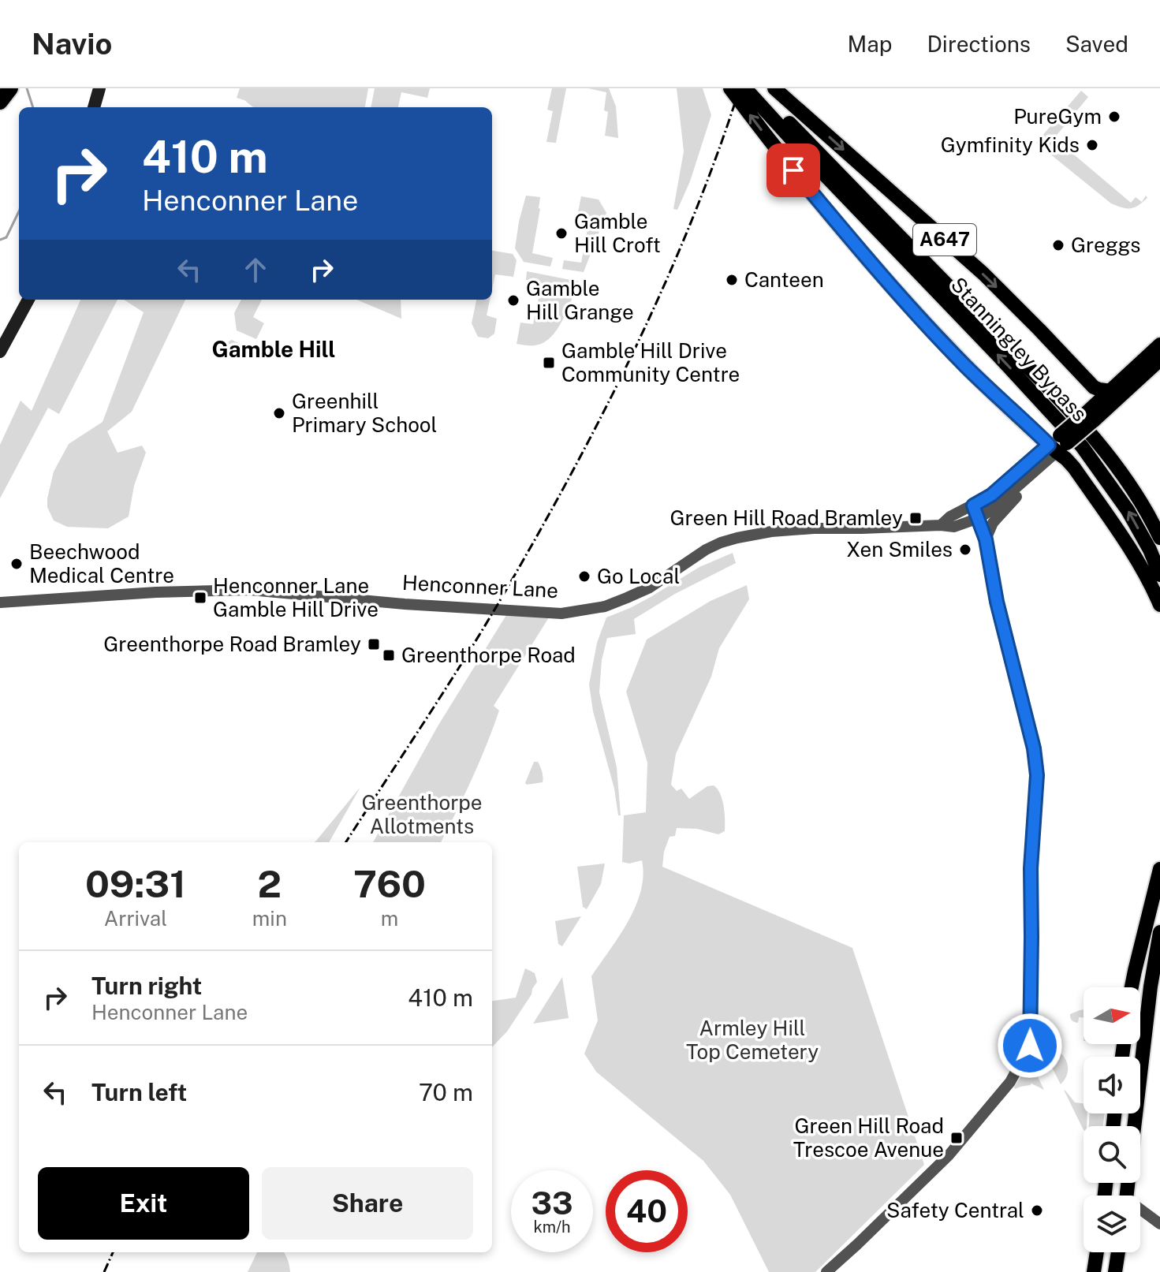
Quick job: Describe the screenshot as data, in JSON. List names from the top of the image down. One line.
{"streets":{"main road":["A647","Stanningley Bypass","Henconner Lane"]},"crossings":[["A647","Henconner Lane"]],"districts":["Gamble Hill"],"parks":["Greenthorpe Allotments","Armley Hill Top Cemetery"],"places":{"other":["PureGym","Gymfinity Kids","Gamble Hill Croft","Greggs","Canteen","Gamble Hill Grange","Greenhill Primary School","Xen Smiles","Beechwood Medical Centre","Go Local","Safety Central"],"transit":["Gamble Hill Drive Community Centre","Green Hill Road Bramley","Henconner Lane Gamble Hill Drive","Greenthorpe Road Bramley","Greenthorpe Road","Green Hill Road Trescoe Avenue"]},"north":"right","page":{"header":"Navio","nav":["Map","Directions","Saved"],"turn":["410 m","Henconner Lane"],"eta":["09:31","Arrival","2","min","760","m"],"list":[{"name":"Turn right","note":"Henconner Lane","value":"410 m"},{"name":"Turn left","value":"70 m"}],"buttons":["Exit","Share"],"speed":"33 km/h","limit":"40"}}
